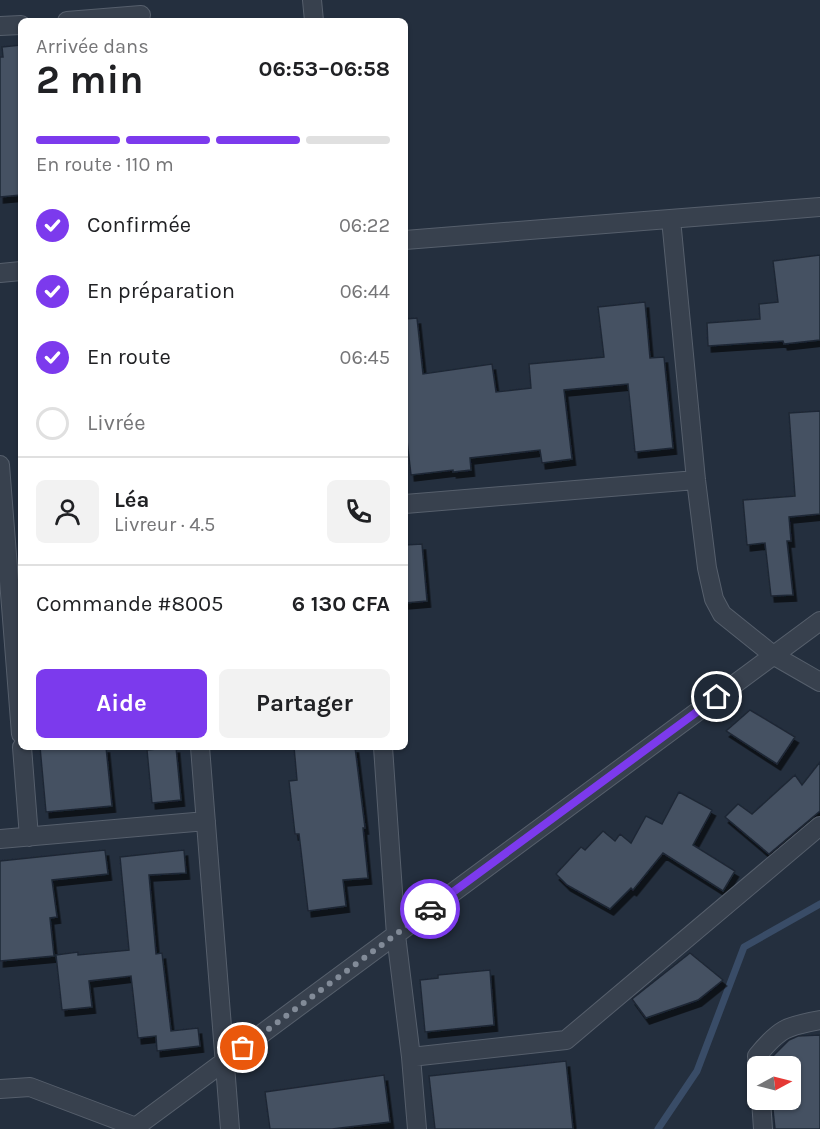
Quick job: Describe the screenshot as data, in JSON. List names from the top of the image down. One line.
{"north":"right","page":{"heading":["2 min","Arrivée dans","06:53–06:58"],"panel":["Léa","Livreur · 4.5","Commande #8005","6 130 CFA"],"bar":"En route · 110 m","list":[["Confirmée","06:22"],["En préparation","06:44"],["En route","06:45"],"Livrée"],"buttons":["Aide","Partager"]}}
